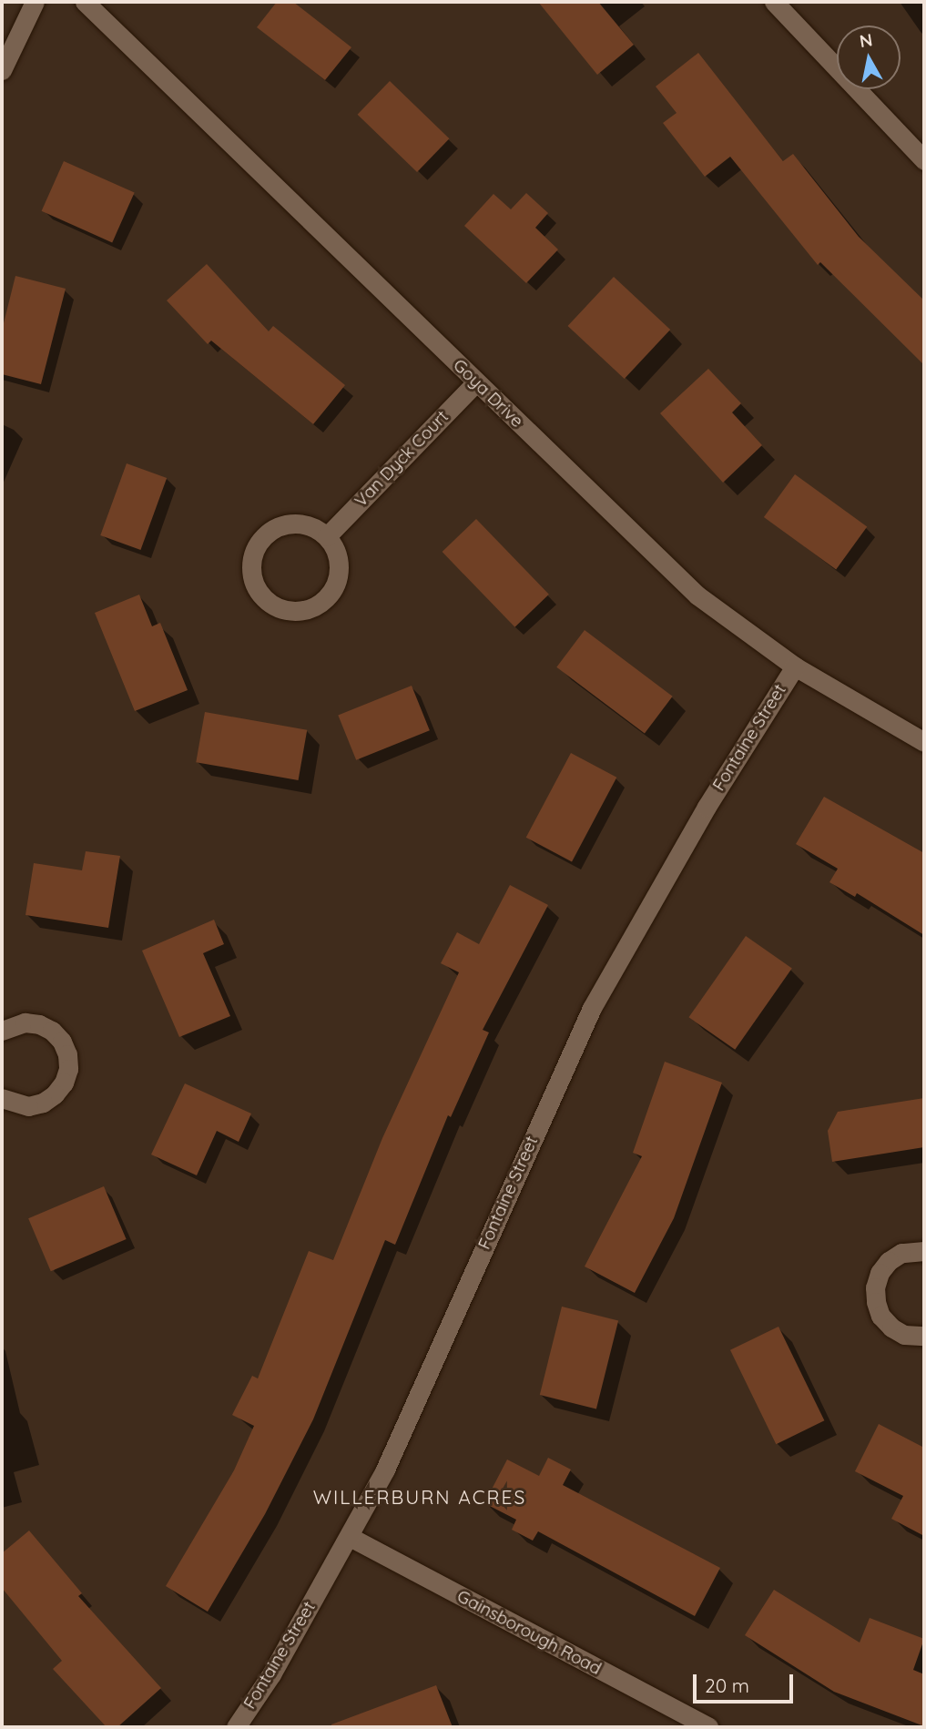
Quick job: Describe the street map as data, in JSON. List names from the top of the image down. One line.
{"streets":{"street":["Goya Drive","Van Dyck Court","Fontaine Street","Gainsborough Road"]},"crossings":[["Goya Drive","Van Dyck Court"],["Goya Drive","Fontaine Street"],["Fontaine Street","Gainsborough Road"]],"districts":["WILLERBURN ACRES"],"scale_bar":"20 m","north":"top"}
